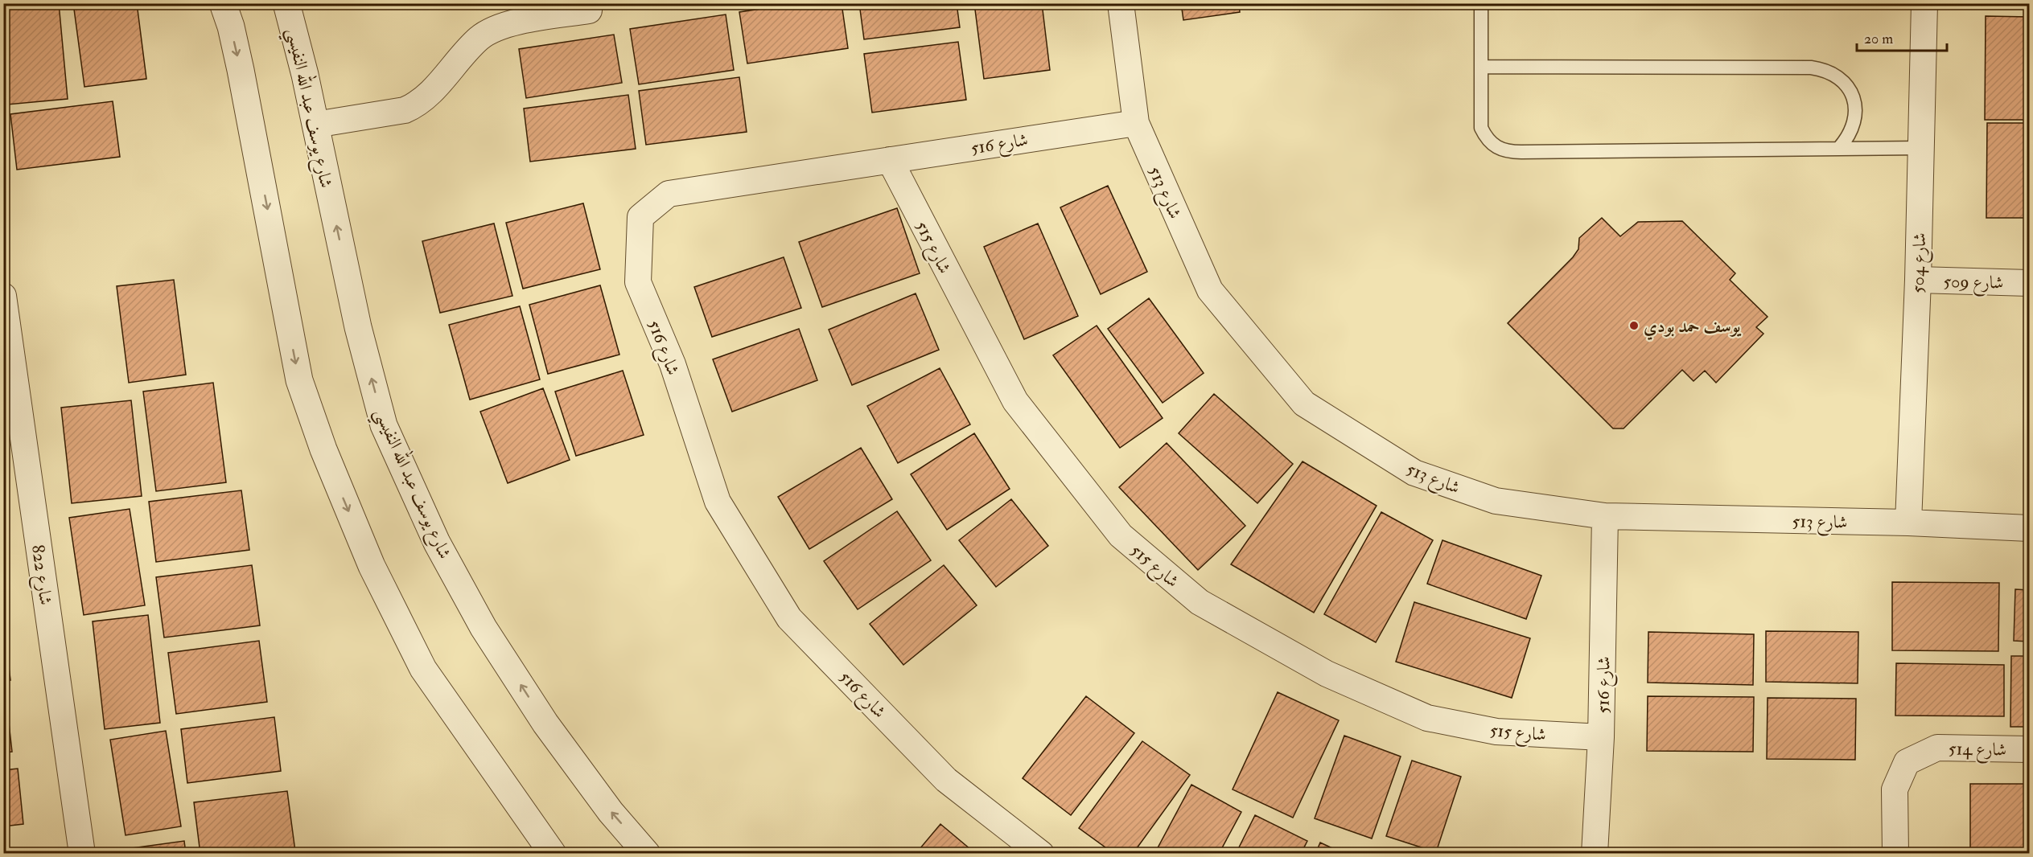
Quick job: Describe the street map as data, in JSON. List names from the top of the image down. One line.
{"streets":{"street":["شارع يوسف عبد الله النفيسي","شارع 516","شارع 513","شارع 515","شارع 504","شارع 509","شارع 822","شارع 514"]},"crossings":[["شارع 516","شارع 513"],["شارع 516","شارع 515"],["شارع 513","شارع 504"],["شارع 504","شارع 509"]],"places":["يوسف حمد بودي"],"scale_bar":"20 m"}
